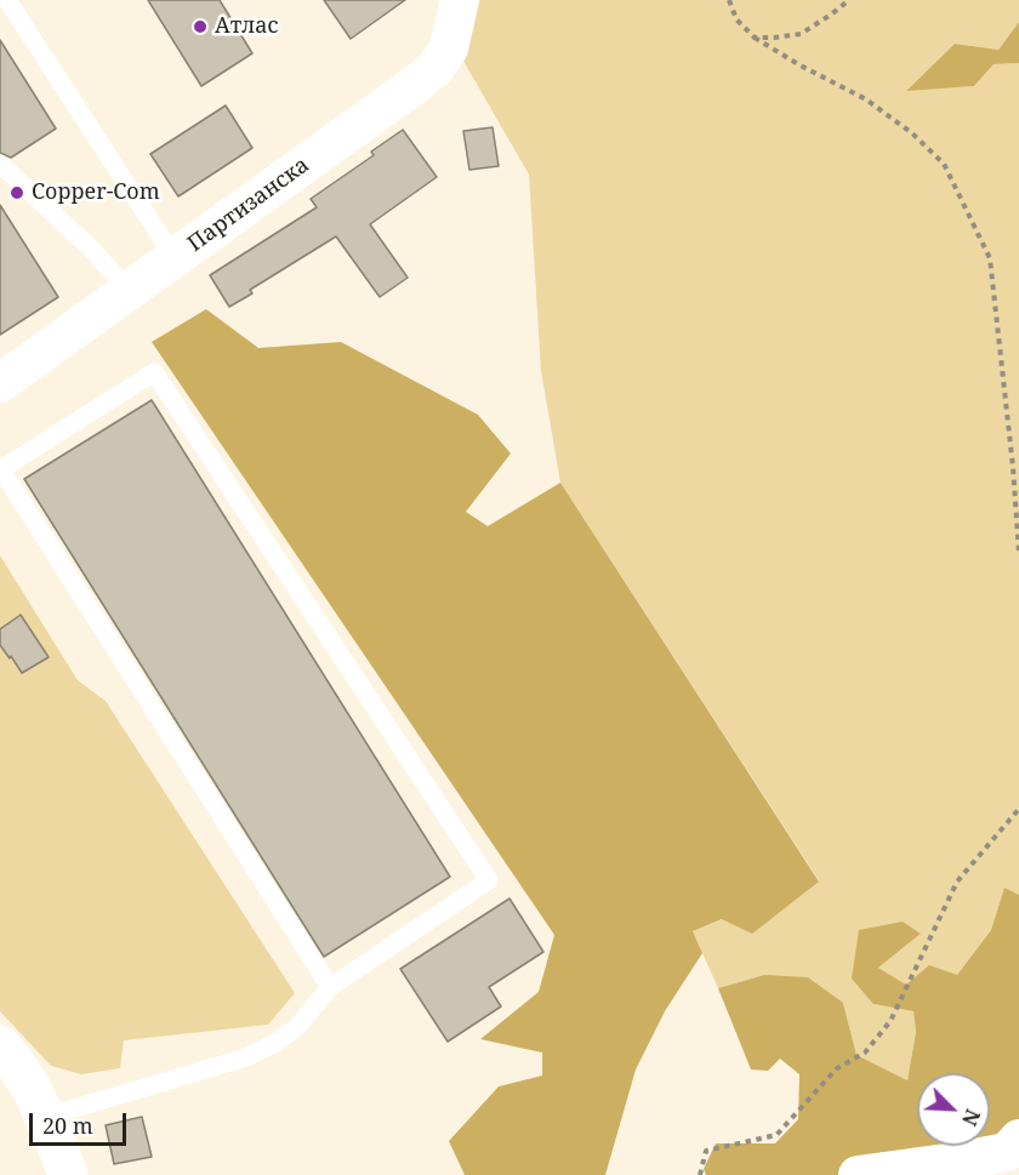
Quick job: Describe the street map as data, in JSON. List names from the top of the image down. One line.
{"streets":{"street":["Партизанска"]},"places":["Атлас","Copper-Com"],"scale_bar":"20 m","north":"bottom right"}
